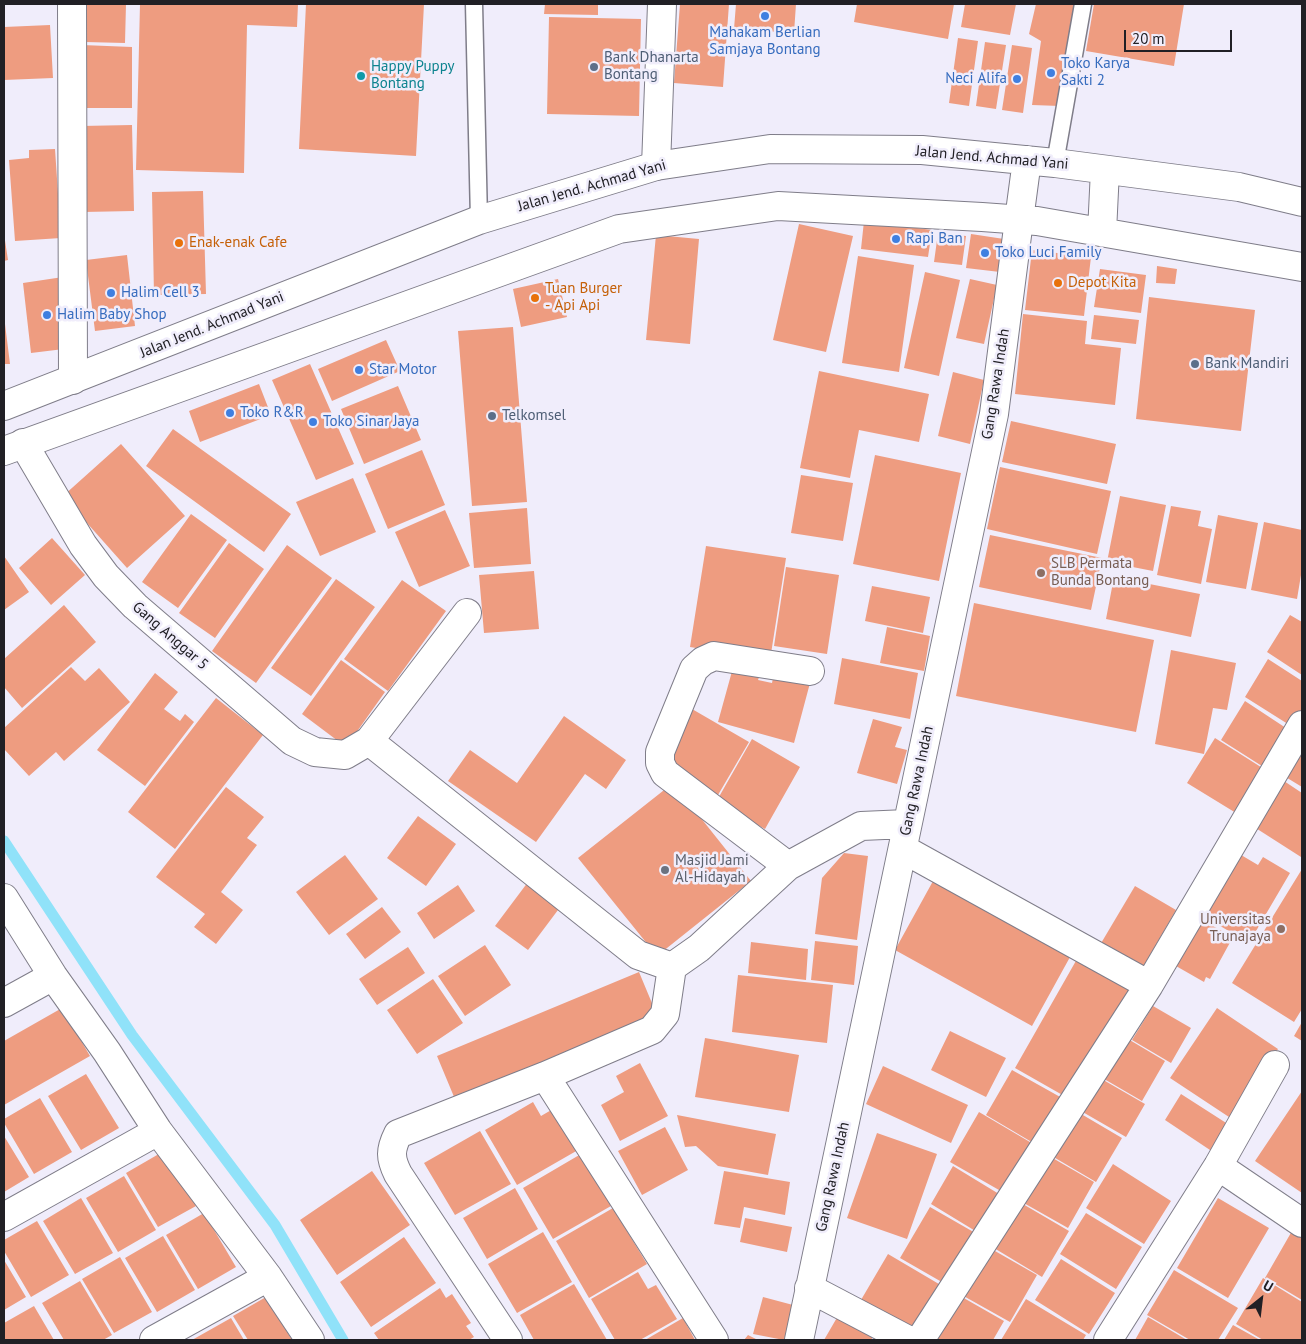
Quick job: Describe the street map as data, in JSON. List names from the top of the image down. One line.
{"streets":{"street":["Jalan Jend. Achmad Yani","Gang Rawa Indah","Gang Anggar 5"]},"crossings":[["Jalan Jend. Achmad Yani","Gang Rawa Indah"]],"places":["Mahakam Berlian Samjaya Bontang","Bank Dhanarta Bontang","Toko Karya Sakti 2","Happy Puppy Bontang","Neci Alifa","Rapi Ban","Enak-enak Cafe","Toko Luci Family","Depot Kita","Halim Cell 3","Tuan Burger - Api Api","Halim Baby Shop","Bank Mandiri","Star Motor","Toko R&R","Telkomsel","Toko Sinar Jaya","SLB Permata Bunda Bontang","Masjid Jami Al-Hidayah","Universitas Trunajaya"],"scale_bar":"20 m","north":"top right"}
